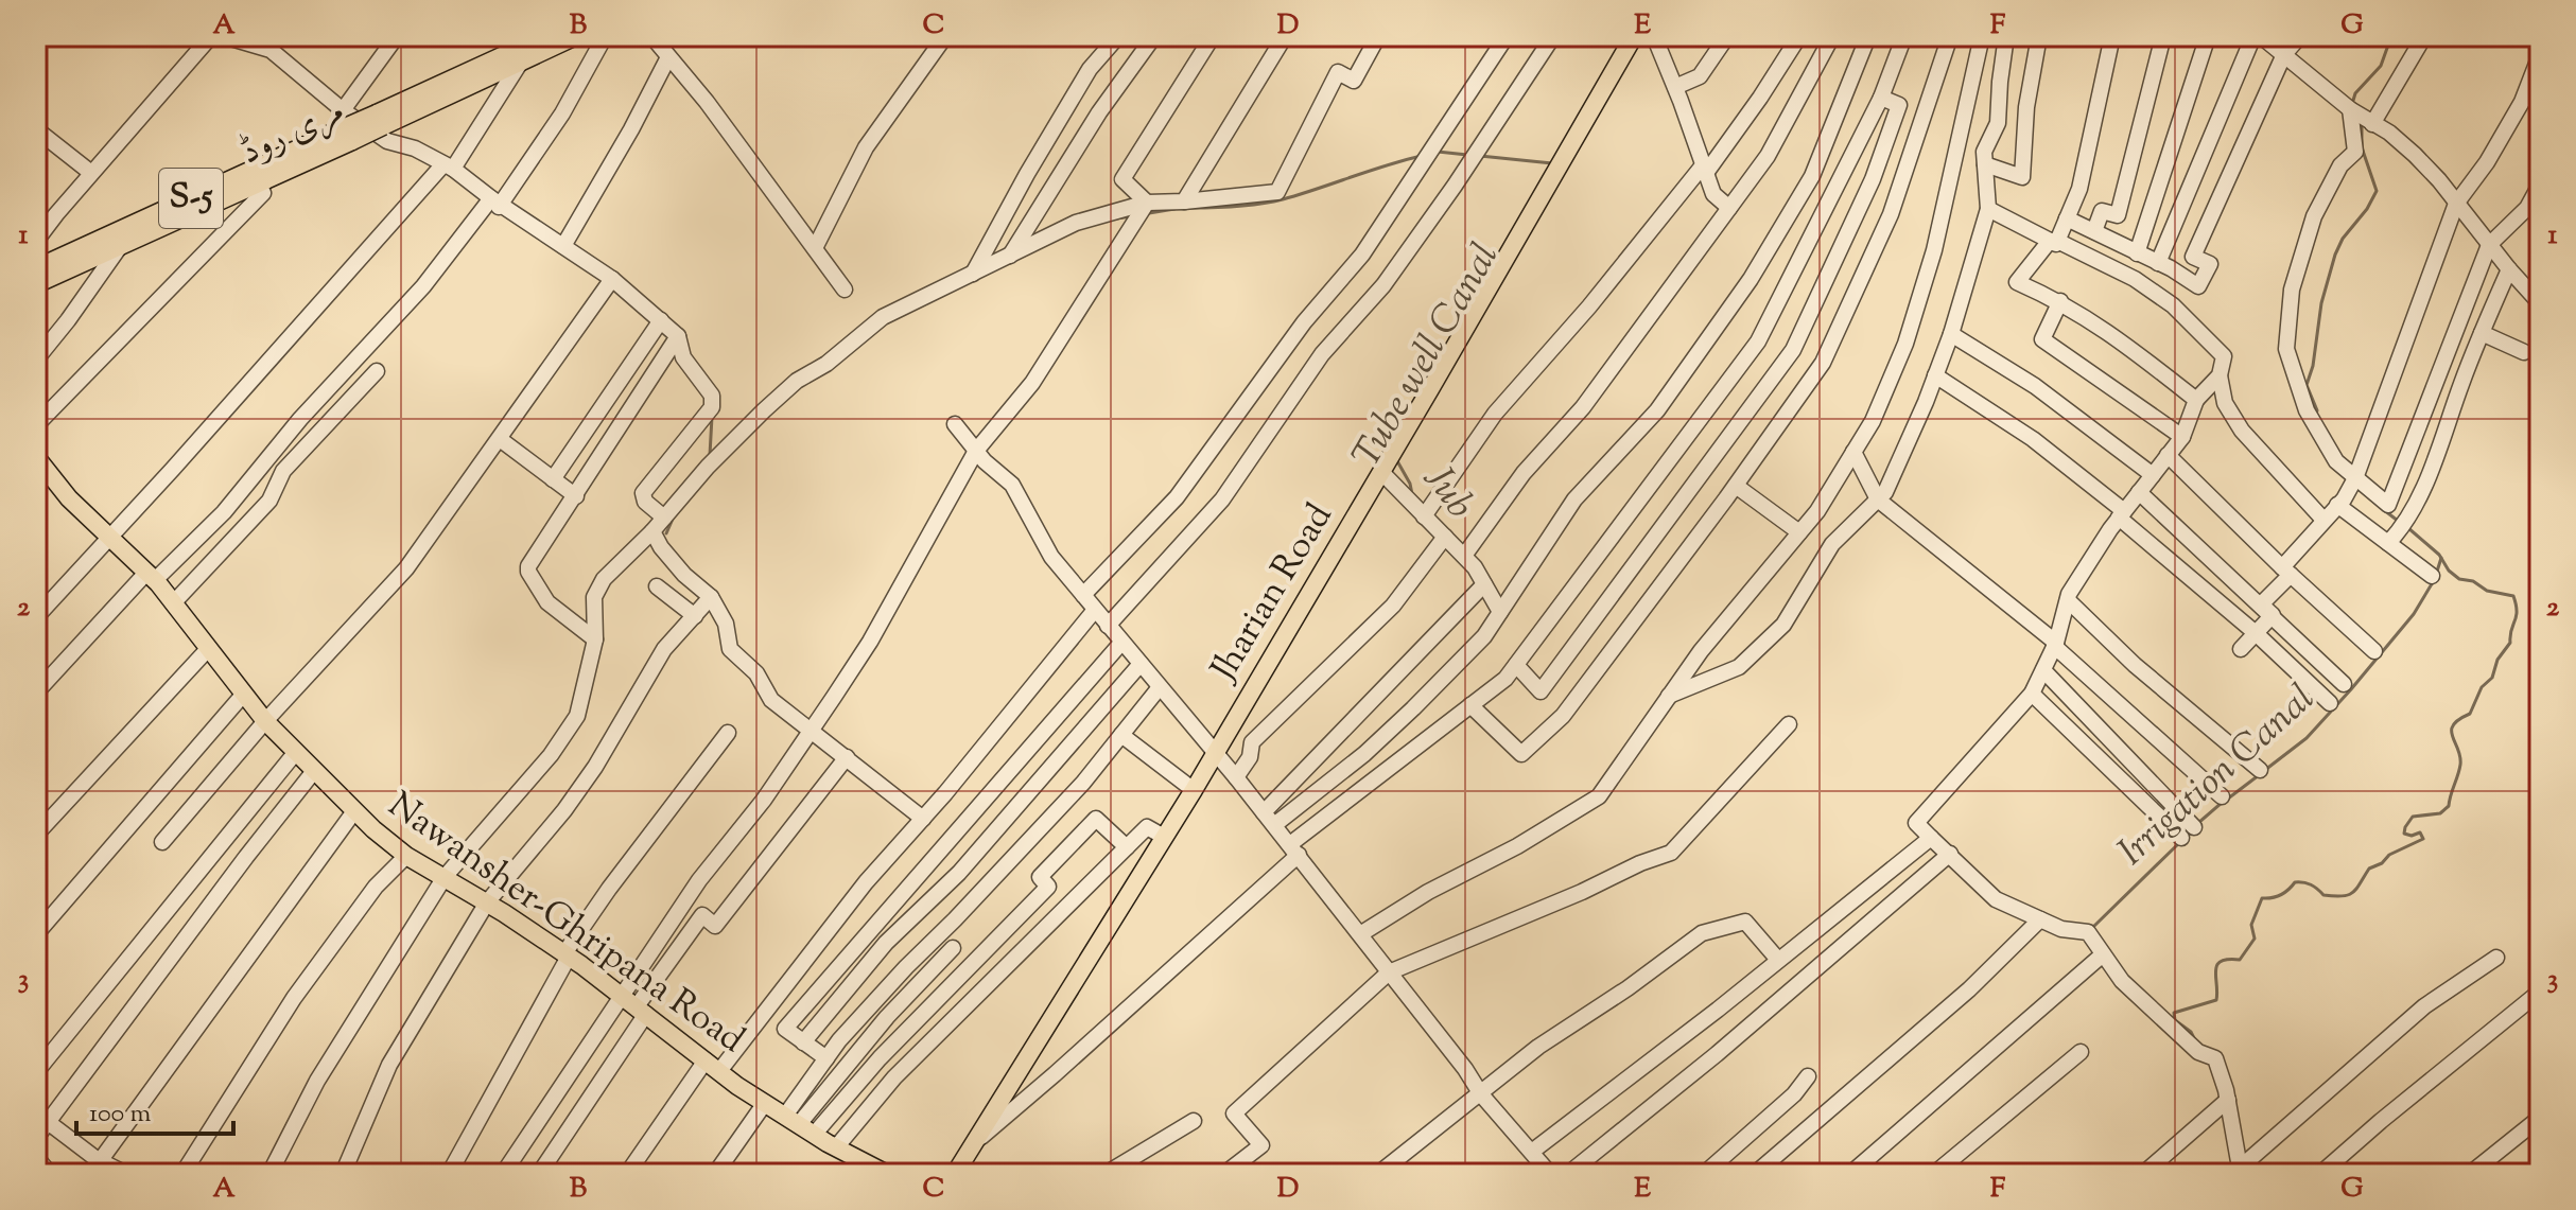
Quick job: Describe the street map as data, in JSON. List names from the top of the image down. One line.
{"streets":{"main road":["مری روڈ","S-5","Jharian Road","Nawansher-Ghripana Road"]},"water":["Tube well Canal","Jub","Irrigation Canal"],"scale_bar":"100 m","grid":{"columns":["A","B","C","D","E","F","G"],"rows":["1","2","3"]}}
